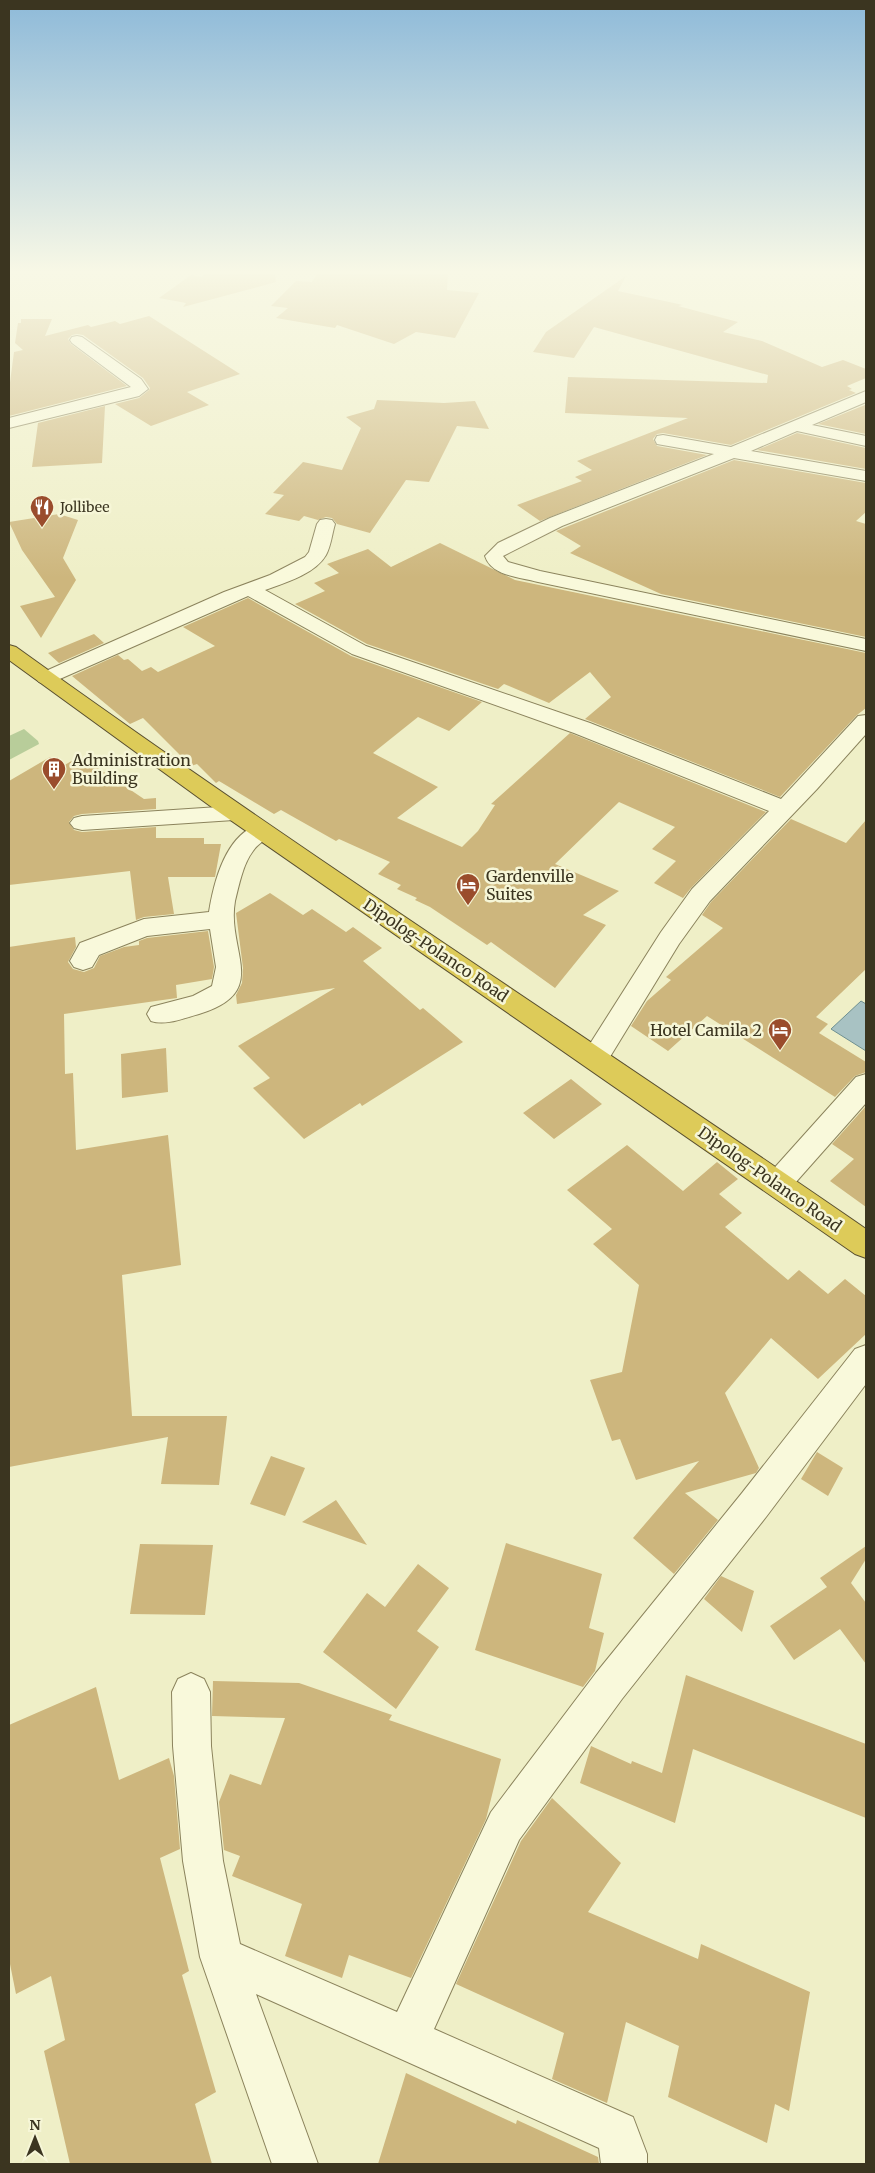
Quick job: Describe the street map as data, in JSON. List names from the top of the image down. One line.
{"streets":{"highway":["Dipolog-Polanco Road"]},"places":{"restaurant":["Jollibee"],"building":["Administration Building"],"hotel":["Gardenville Suites","Hotel Camila 2"]},"north":"top"}
